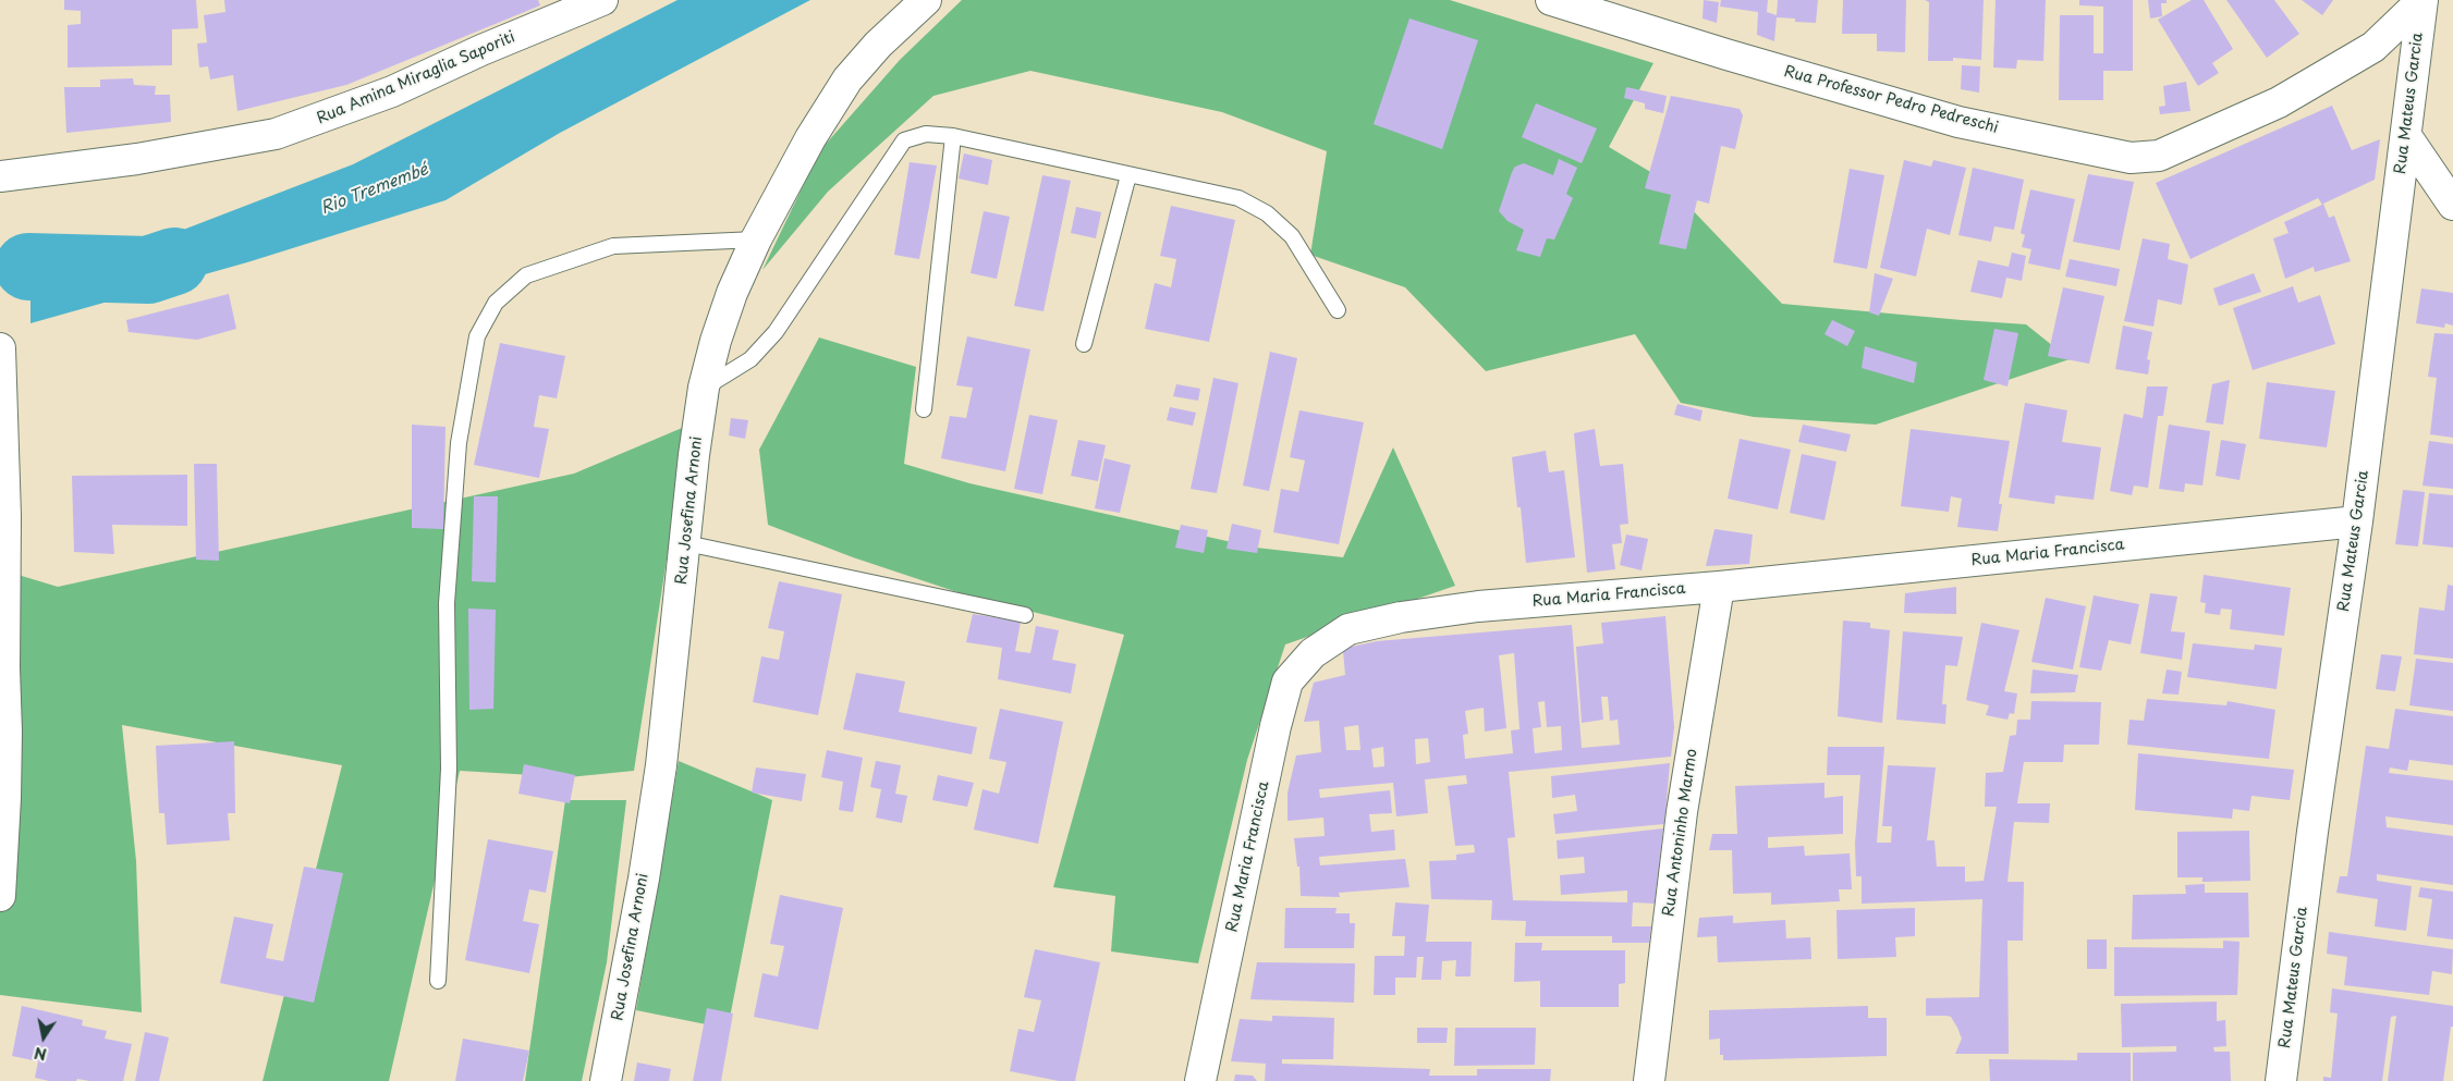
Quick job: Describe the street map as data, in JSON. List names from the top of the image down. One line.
{"streets":{"street":["Rua Amina Miraglia Saporiti","Rua Professor Pedro Pedreschi","Rua Mateus Garcia","Rua Josefina Arnoni","Rua Maria Francisca","Rua Antoninho Marmo"]},"crossings":[["Rua Professor Pedro Pedreschi","Rua Mateus Garcia"],["Rua Mateus Garcia","Rua Maria Francisca"],["Rua Maria Francisca","Rua Antoninho Marmo"]],"water":["Rio Tremembé"],"north":"bottom"}
